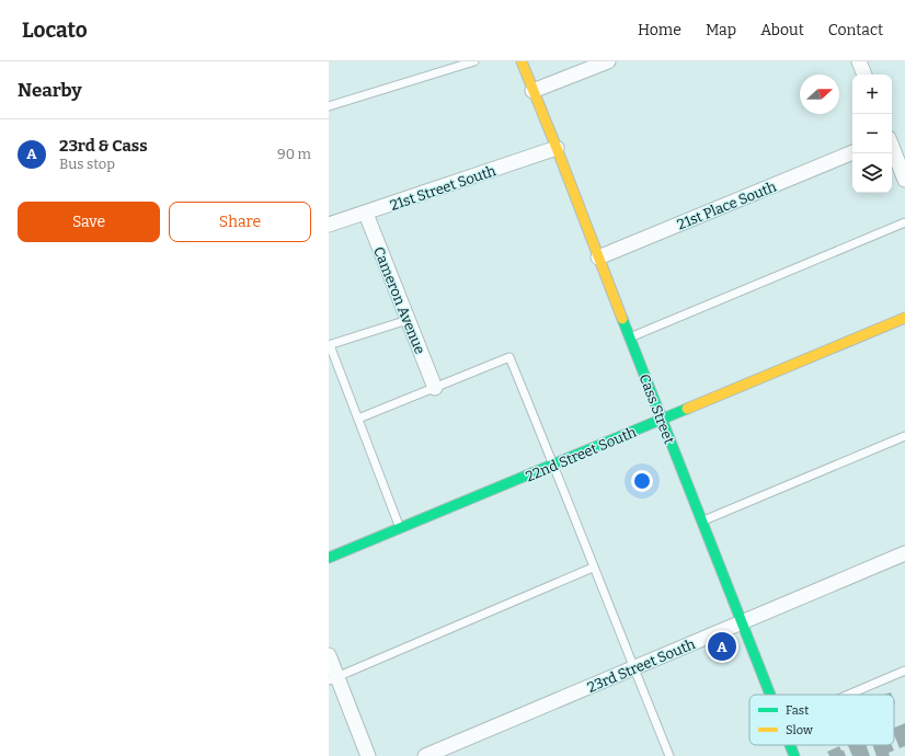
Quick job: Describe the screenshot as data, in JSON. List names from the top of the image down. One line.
{"streets":{"street":["21st Street South","21st Place South","Cameron Avenue","Cass Street","22nd Street South","23rd Street South"]},"crossings":[["21st Street South","Cameron Avenue"],["21st Street South","Cass Street"],["21st Place South","Cass Street"],["Cass Street","22nd Street South"],["Cass Street","23rd Street South"]],"legend":["Fast","Slow"],"north":"right","page":{"header":"Locato","nav":["Home","Map","About","Contact"],"heading":"Nearby","map_buttons":["+","−"],"list":[{"mark":"A","name":"23rd & Cass","note":"Bus stop","value":"90 m"}],"buttons":["Save","Share"],"pins":"A"}}
